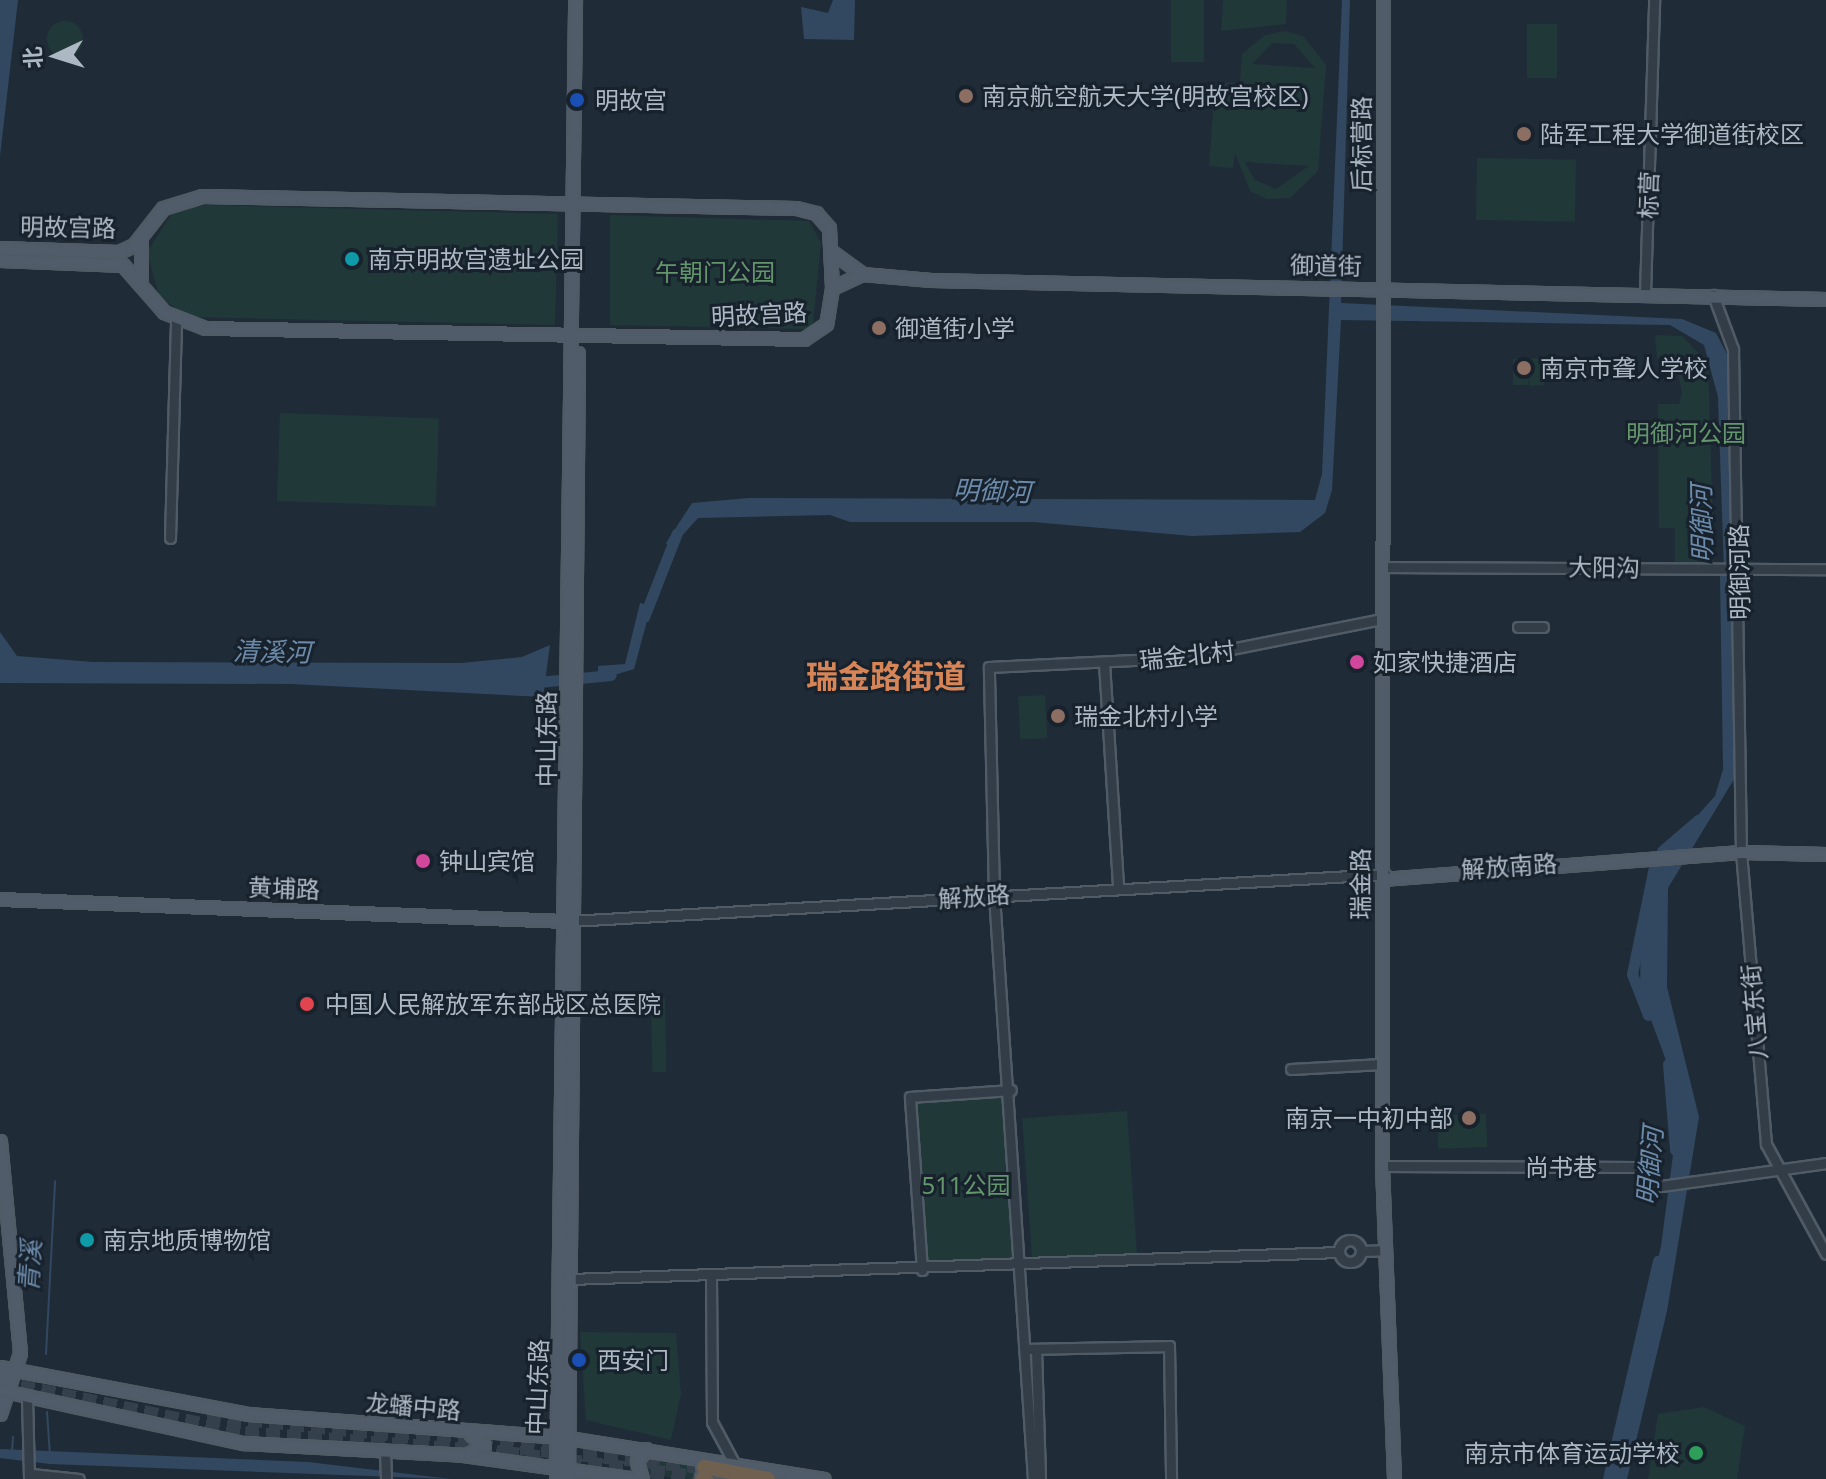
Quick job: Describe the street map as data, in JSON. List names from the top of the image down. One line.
{"streets":{"main road":["后标营路","明故宫路","御道街","中山东路","瑞金路","黄埔路","龙蟠中路"],"street":["标营","大阳沟","明御河路","瑞金北村","解放南路","解放路","八宝东街","尚书巷"]},"crossings":[["后标营路","御道街"],["后标营路","瑞金路"],["标营","御道街"],["明故宫路","中山东路"],["御道街","明御河路"],["御道街","瑞金路"],["大阳沟","明御河路"],["大阳沟","瑞金路"],["明御河路","八宝东街"],["瑞金北村","瑞金路"],["瑞金北村","解放路"],["中山东路","黄埔路"],["中山东路","解放路"],["中山东路","龙蟠中路"],["解放南路","瑞金路"],["解放南路","解放路"],["瑞金路","解放路"],["瑞金路","尚书巷"],["黄埔路","解放路"],["八宝东街","尚书巷"]],"districts":["瑞金路街道"],"water":["明御河","清溪河","青溪"],"parks":["午朝门公园","明御河公园","511公园"],"places":["南京航空航天大学(明故宫校区)","明故宫","陆军工程大学御道街校区","南京明故宫遗址公园","御道街小学","南京市聋人学校","如家快捷酒店","瑞金北村小学","钟山宾馆","中国人民解放军东部战区总医院","南京一中初中部","南京地质博物馆","西安门","南京市体育运动学校"],"north":"left"}
